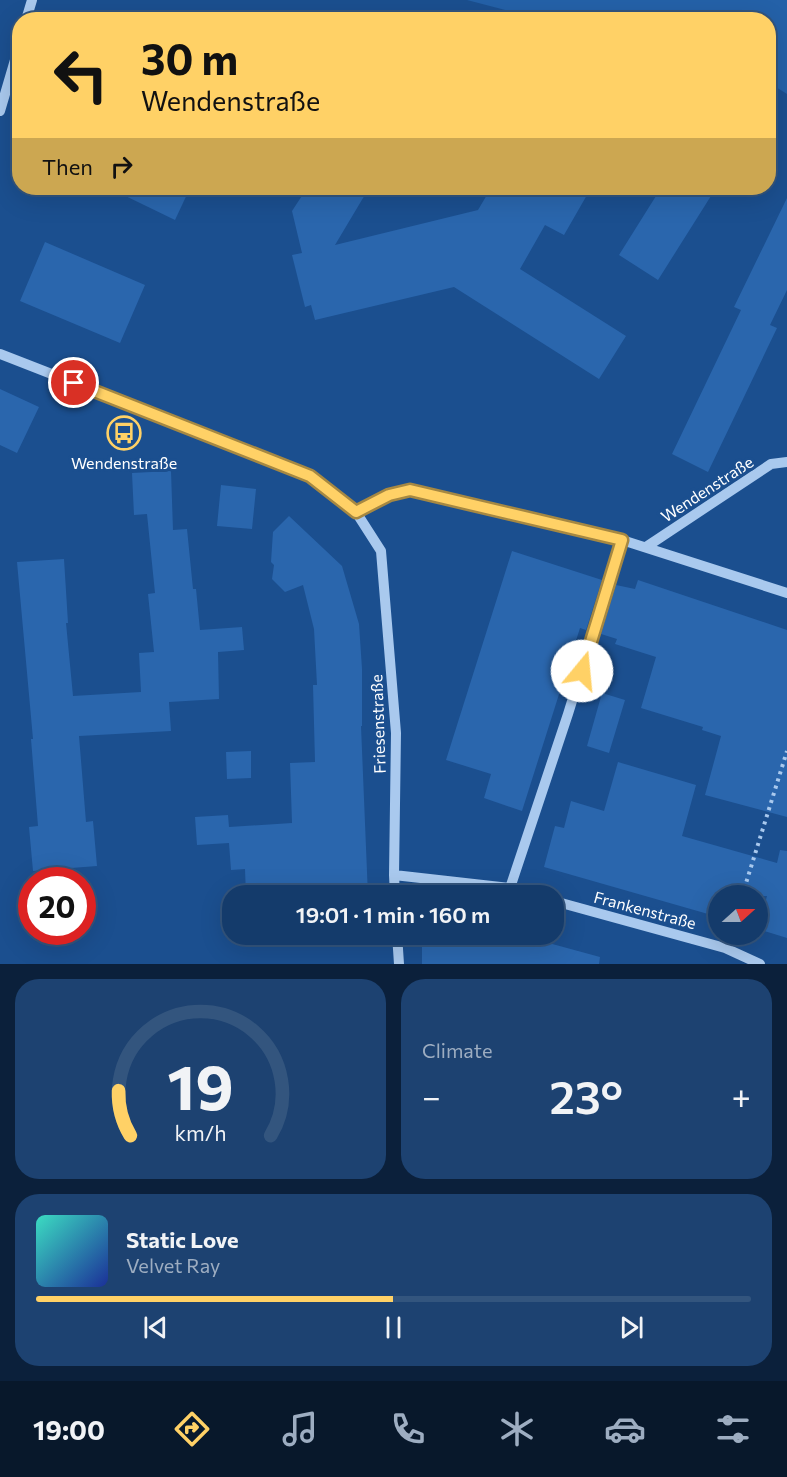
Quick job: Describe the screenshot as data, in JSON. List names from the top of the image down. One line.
{"streets":{"street":["Wendenstraße","Friesenstraße","Frankenstraße"]},"places":{"bus stop":["Wendenstraße"]},"north":"right","page":{"turn":["30 m","Wendenstraße"],"then":"Then","limit":"20","trip":"19:01 · 1 min · 160 m","tile":"Climate","heat":["−","23°","+"],"song":["Static Love","Velvet Ray"],"tabs":"19:00","gauge":["19","km/h"]}}
